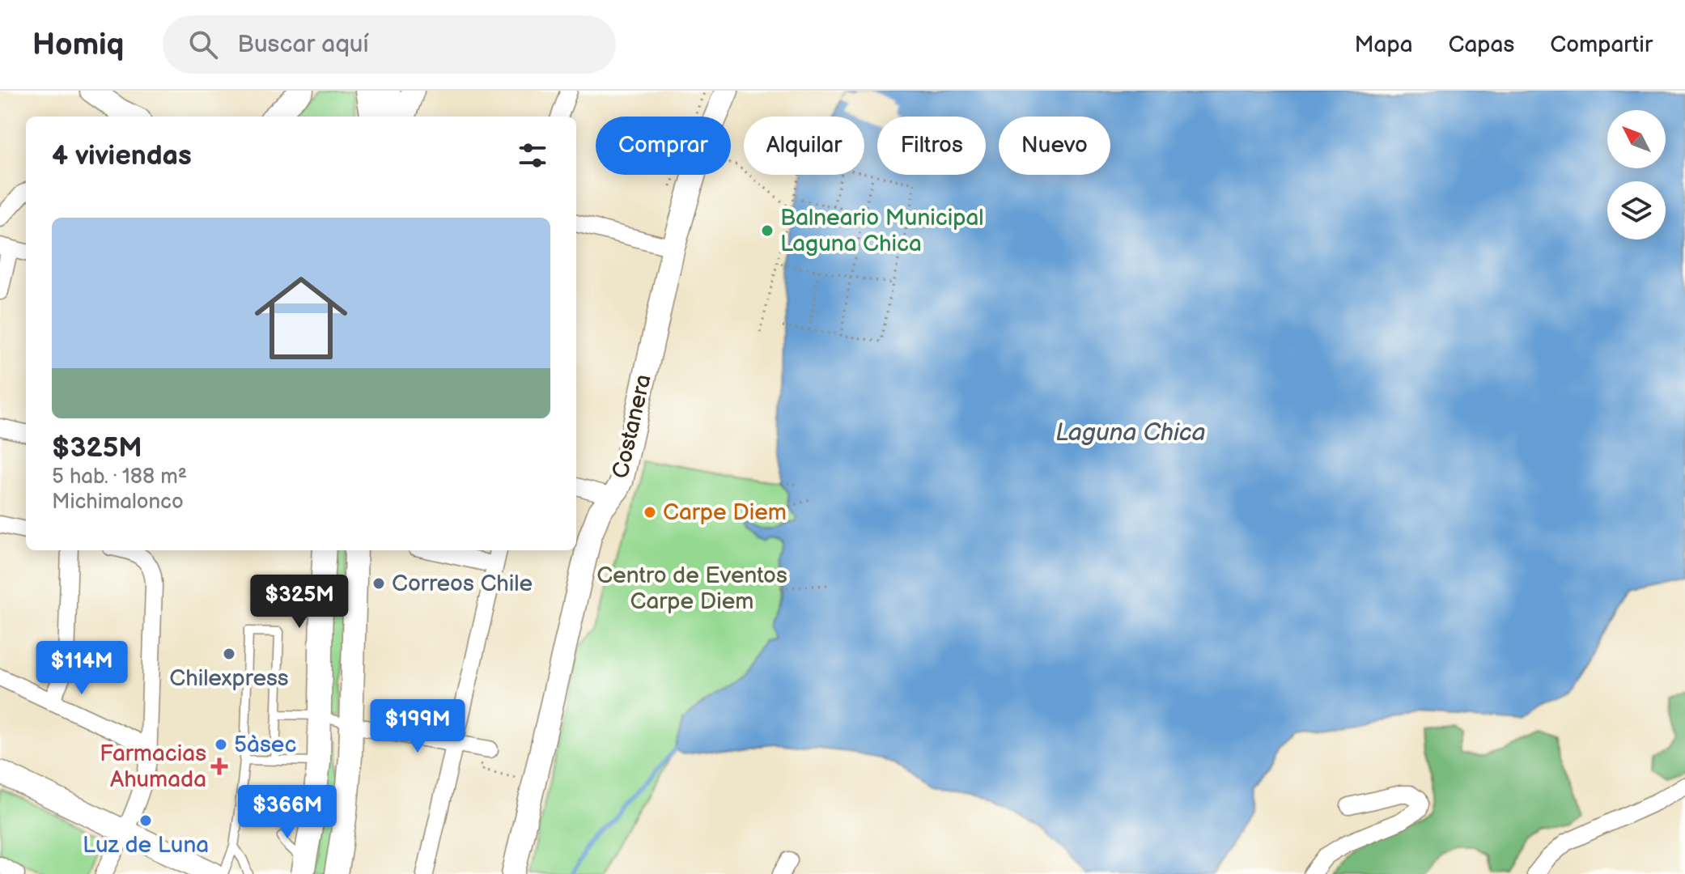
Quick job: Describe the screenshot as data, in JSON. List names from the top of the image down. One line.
{"streets":{"street":["Costanera"]},"water":["Laguna Chica"],"parks":["Centro de Eventos Carpe Diem"],"places":{"other":["Balneario Municipal Laguna Chica","Carpe Diem","Correos Chile","Chilexpress","5àsec","Luz de Luna"],"health":["Farmacias Ahumada"]},"north":"top left","page":{"header":"Homiq","search":"Buscar aquí","nav":["Mapa","Capas","Compartir"],"chip":["Comprar","Alquilar","Filtros","Nuevo"],"heading":"4 viviendas","list":[{"name":"$325M","note":"5 hab. · 188 m² · Michimalonco"}],"price":["$325M","$114M","$199M","$366M"]}}
